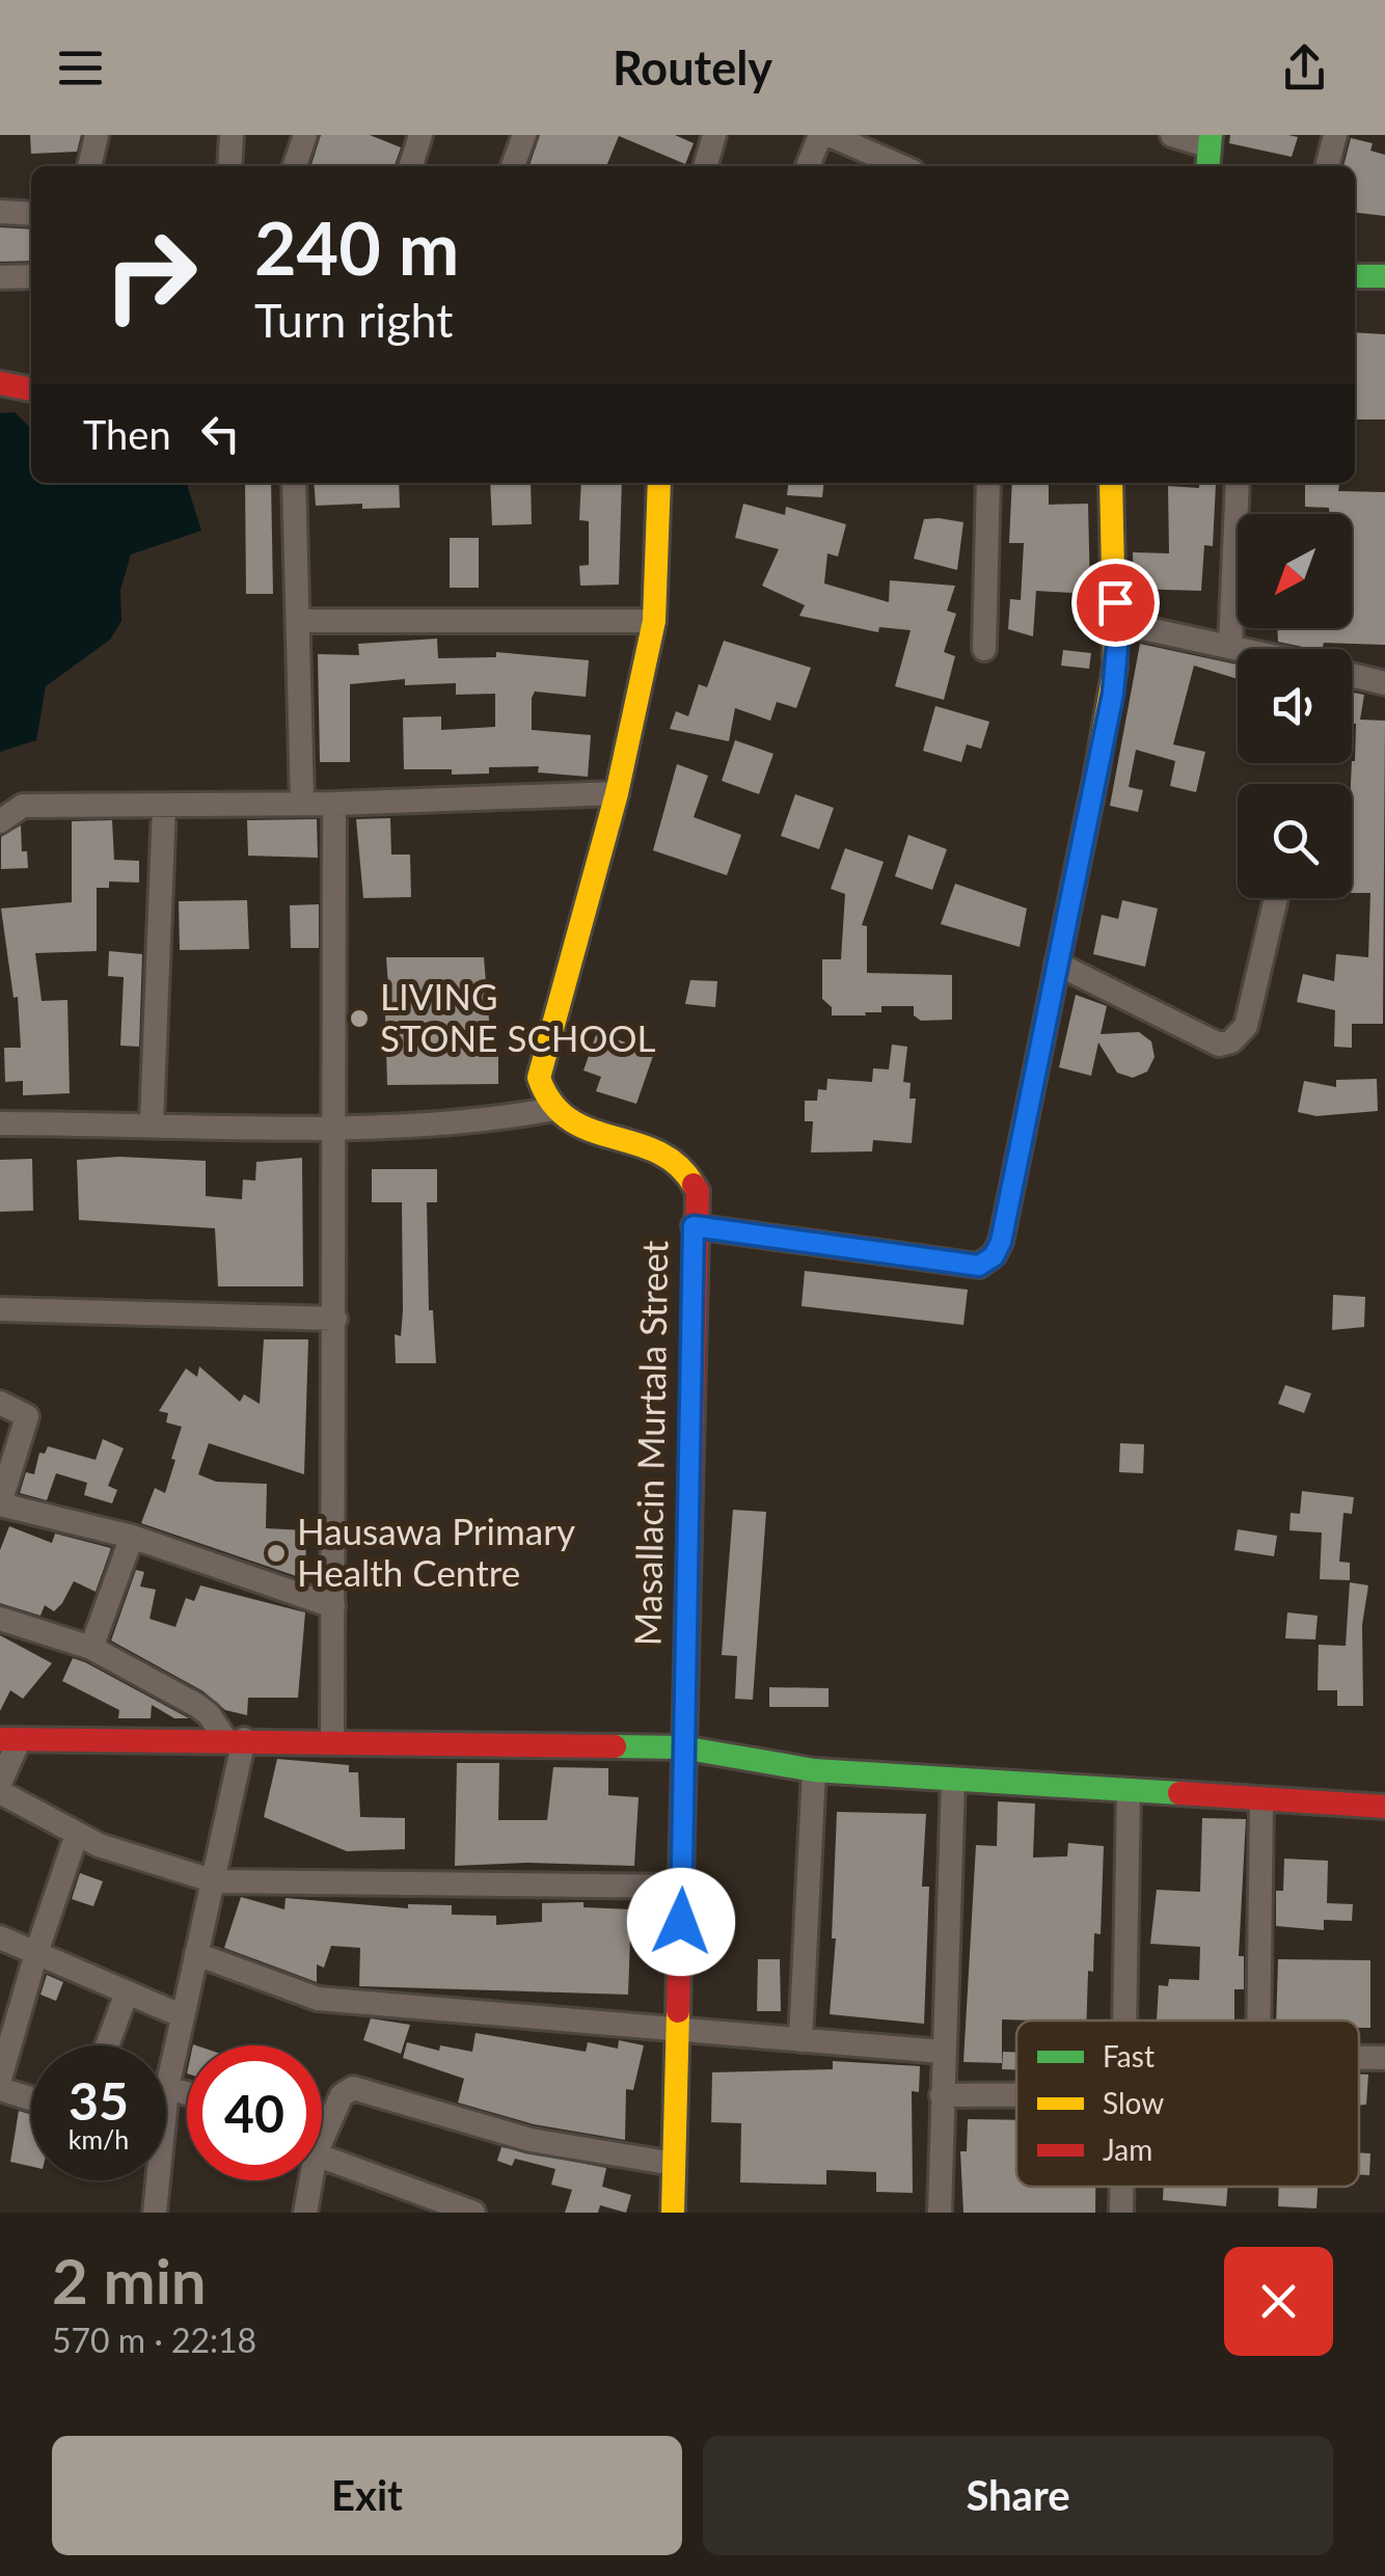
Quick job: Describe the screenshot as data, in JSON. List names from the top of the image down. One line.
{"streets":{"street":["Masallacin Murtala Street"]},"places":["LIVING STONE SCHOOL","Hausawa Primary Health Centre"],"legend":["Fast","Slow","Jam"],"north":"bottom left","page":{"header":"Routely","turn":["240 m","Turn right"],"then":"Then","speed":"35 km/h","limit":"40","heading":["2 min","570 m · 22:18"],"buttons":["Exit","Share"]}}
